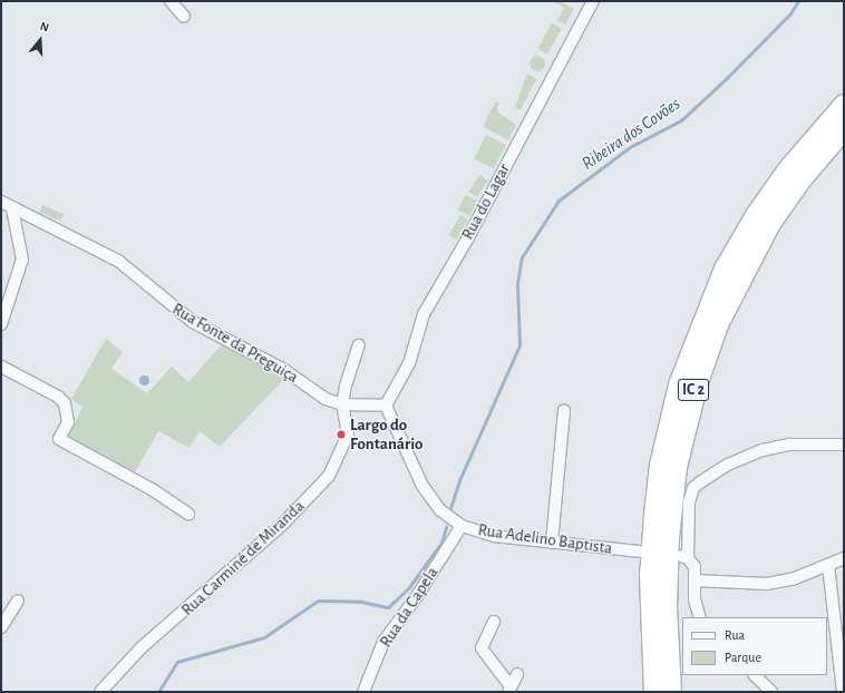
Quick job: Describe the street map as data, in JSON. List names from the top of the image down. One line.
{"streets":{"highway":["IC 2"],"street":["Rua do Lagar","Rua Fonte da Preguiça","Rua Adelino Baptista","Rua Carminé de Miranda","Rua da Capela"]},"crossings":[["Rua do Lagar","Rua Fonte da Preguiça"],["Rua do Lagar","Rua Adelino Baptista"],["Rua Fonte da Preguiça","Rua Adelino Baptista"],["Rua Fonte da Preguiça","Rua Carminé de Miranda"],["Rua Adelino Baptista","Rua da Capela"]],"water":["Ribeira dos Covões"],"places":["Largo do Fontanário"],"legend":["Rua","Parque"],"north":"top"}
